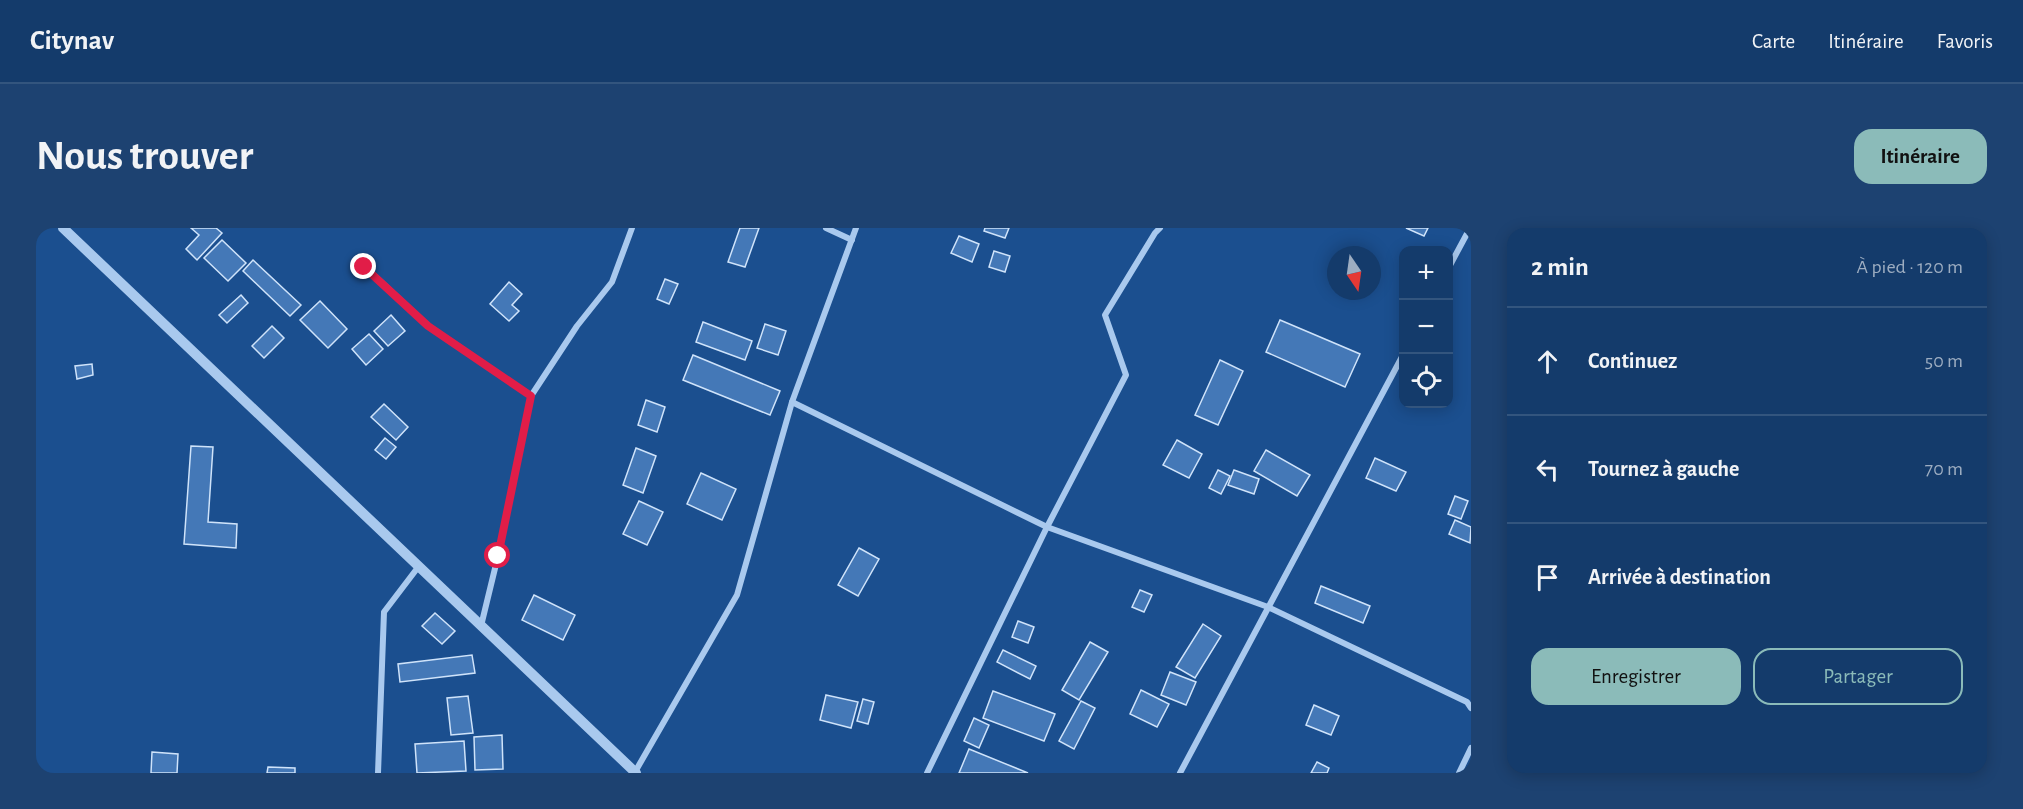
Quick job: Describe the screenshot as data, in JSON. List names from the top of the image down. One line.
{"north":"bottom","page":{"header":"Citynav","nav":["Carte","Itinéraire","Favoris"],"buttons":["Itinéraire",["Enregistrer","Partager"]],"title":"Nous trouver","heading":["2 min","À pied · 120 m"],"map_buttons":["+","−"],"list":[["Continuez","50 m"],["Tournez à gauche","70 m"],"Arrivée à destination"]}}
